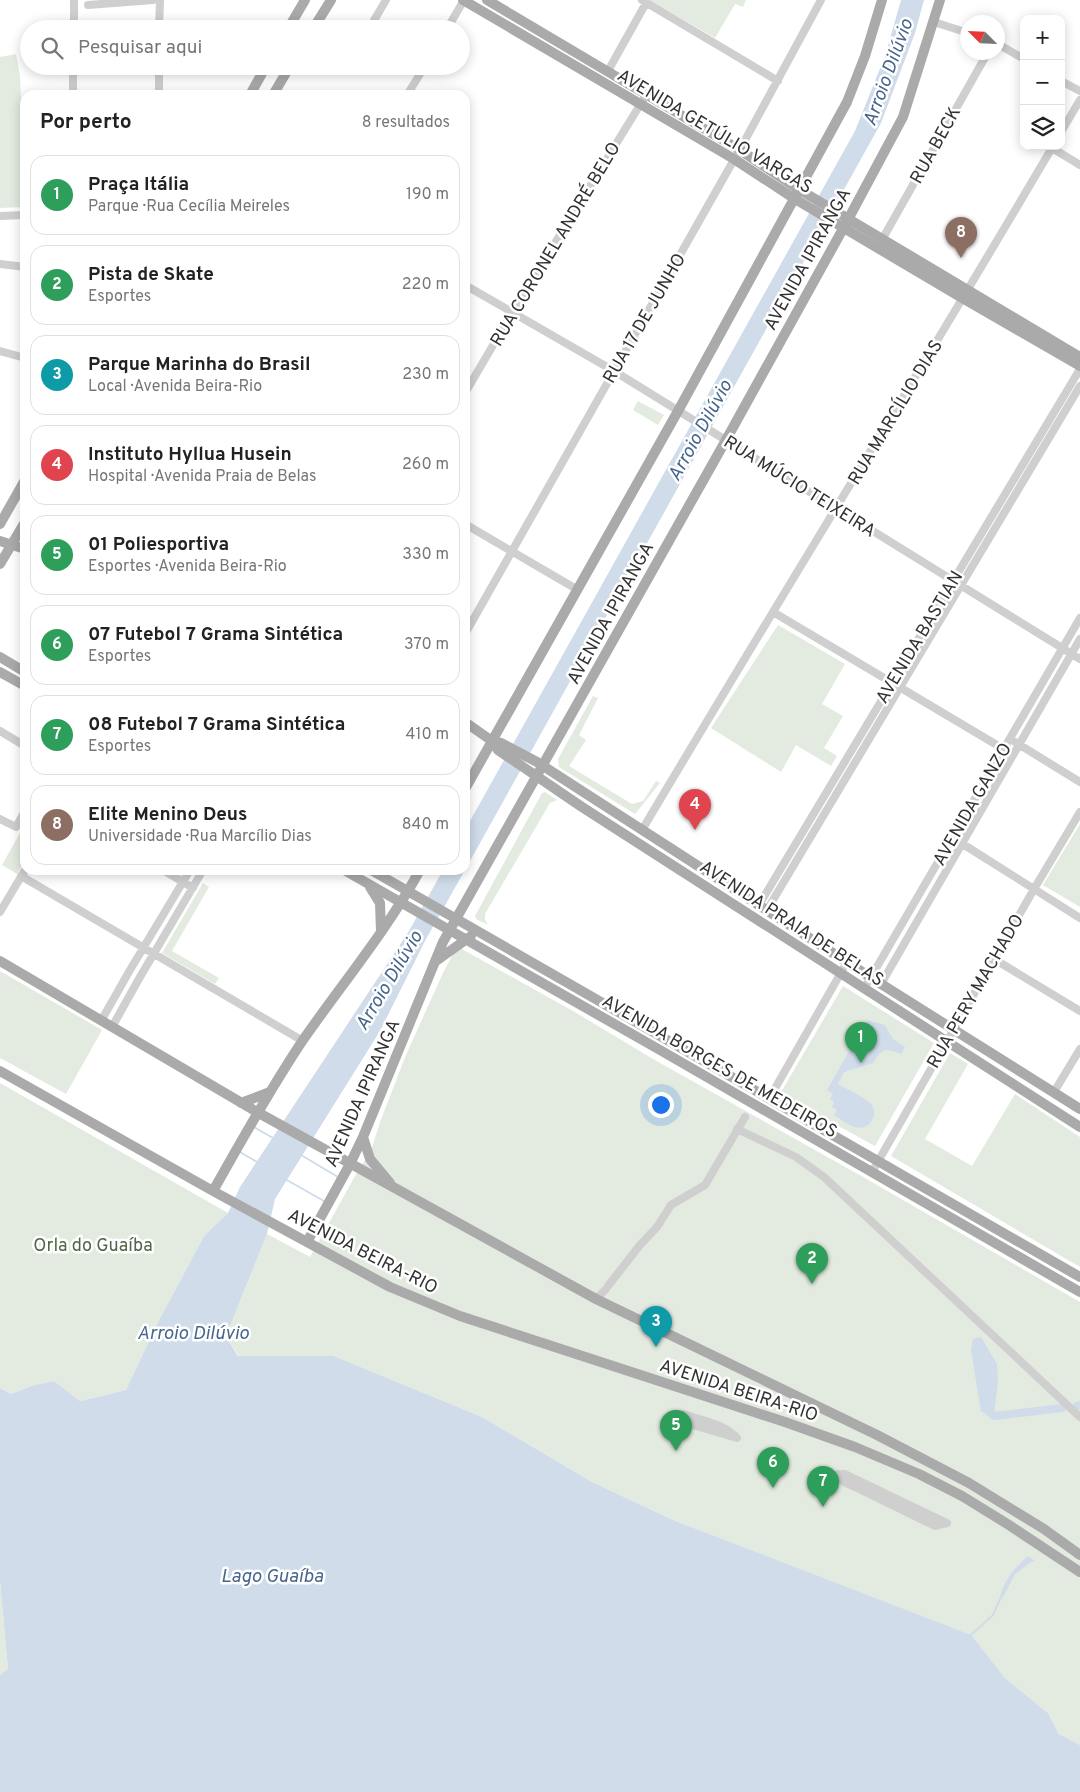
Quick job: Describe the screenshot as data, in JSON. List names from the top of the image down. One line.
{"streets":{"main road":["AVENIDA GETÚLIO VARGAS","AVENIDA IPIRANGA","AVENIDA PRAIA DE BELAS","AVENIDA BORGES DE MEDEIROS","AVENIDA BEIRA-RIO"],"street":["RUA BECK","RUA CORONEL ANDRÉ BELO","RUA 17 DE JUNHO","RUA MARCÍLIO DIAS","RUA MÚCIO TEIXEIRA","AVENIDA BASTIAN","AVENIDA GANZO","RUA PERY MACHADO"]},"crossings":[["AVENIDA GETÚLIO VARGAS","RUA BECK"],["AVENIDA GETÚLIO VARGAS","RUA CORONEL ANDRÉ BELO"],["AVENIDA GETÚLIO VARGAS","AVENIDA IPIRANGA"],["AVENIDA GETÚLIO VARGAS","RUA 17 DE JUNHO"],["AVENIDA GETÚLIO VARGAS","RUA MARCÍLIO DIAS"],["AVENIDA GETÚLIO VARGAS","AVENIDA BASTIAN"],["RUA CORONEL ANDRÉ BELO","RUA MÚCIO TEIXEIRA"],["AVENIDA IPIRANGA","RUA MÚCIO TEIXEIRA"],["AVENIDA IPIRANGA","AVENIDA PRAIA DE BELAS"],["AVENIDA IPIRANGA","AVENIDA BORGES DE MEDEIROS"],["AVENIDA IPIRANGA","AVENIDA BEIRA-RIO"],["RUA 17 DE JUNHO","RUA MÚCIO TEIXEIRA"],["RUA MARCÍLIO DIAS","RUA MÚCIO TEIXEIRA"],["RUA MARCÍLIO DIAS","AVENIDA PRAIA DE BELAS"],["RUA MÚCIO TEIXEIRA","AVENIDA BASTIAN"],["RUA MÚCIO TEIXEIRA","AVENIDA GANZO"],["AVENIDA BASTIAN","AVENIDA PRAIA DE BELAS"],["AVENIDA GANZO","AVENIDA PRAIA DE BELAS"],["AVENIDA PRAIA DE BELAS","RUA PERY MACHADO"],["RUA PERY MACHADO","AVENIDA BORGES DE MEDEIROS"]],"water":["Arroio Dilúvio","Lago Guaíba"],"parks":["Orla do Guaíba"],"north":"top left","page":{"map_buttons":["+","−"],"search":"Pesquisar aqui","heading":["Por perto","8 resultados"],"list":[{"mark":"1","name":"Praça Itália","note":"Parque · Rua Cecília Meireles","value":"190 m"},{"mark":"2","name":"Pista de Skate","note":"Esportes","value":"220 m"},{"mark":"3","name":"Parque Marinha do Brasil","note":"Local · Avenida Beira-Rio","value":"230 m"},{"mark":"4","name":"Instituto Hyllua Husein","note":"Hospital · Avenida Praia de Belas","value":"260 m"},{"mark":"5","name":"01 Poliesportiva","note":"Esportes · Avenida Beira-Rio","value":"330 m"},{"mark":"6","name":"07 Futebol 7 Grama Sintética","note":"Esportes","value":"370 m"},{"mark":"7","name":"08 Futebol 7 Grama Sintética","note":"Esportes","value":"410 m"},{"mark":"8","name":"Elite Menino Deus","note":"Universidade · Rua Marcílio Dias","value":"840 m"}],"pins":["8","4","1","2","3","5","6","7"]}}
